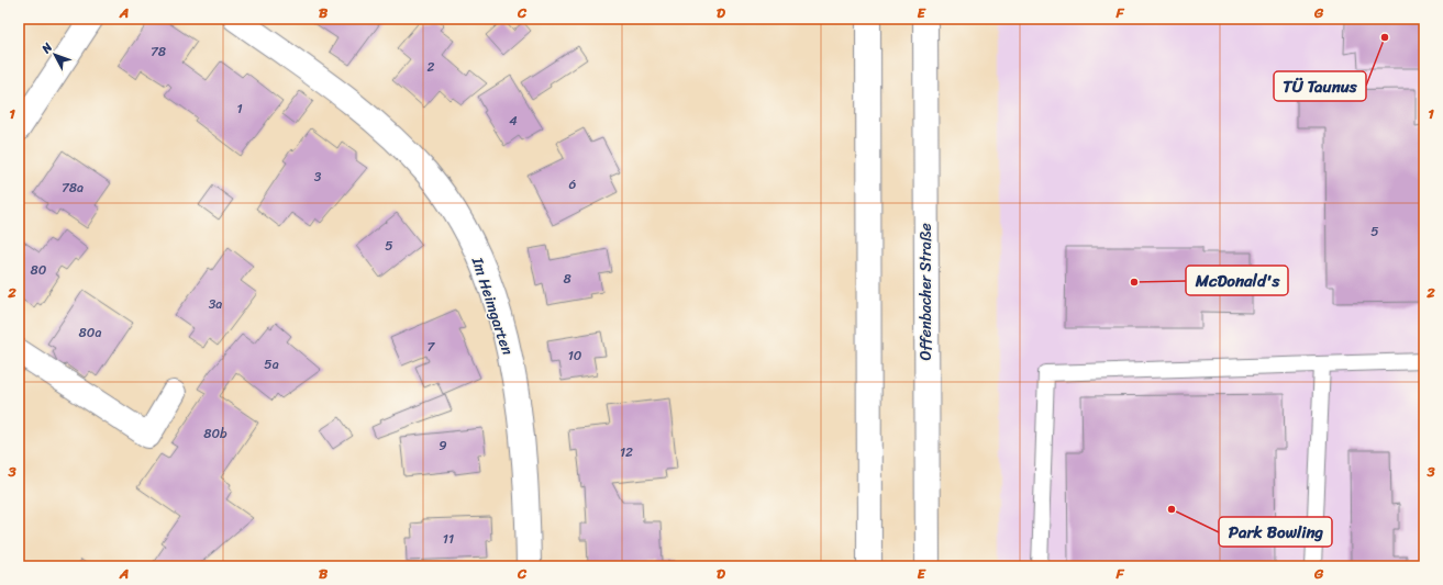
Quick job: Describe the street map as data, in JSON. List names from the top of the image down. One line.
{"streets":{"main road":["Offenbacher Straße","Im Heimgarten"]},"places":["TÜ Taunus","McDonald's","Park Bowling"],"house_numbers":["78","2","1","4","3","6","78a","5","5","80","8","3a","80a","7","10","5a","80b","9","12","11"],"north":"top left","grid":{"columns":["A","B","C","D","E","F","G"],"rows":["1","2","3"]}}
